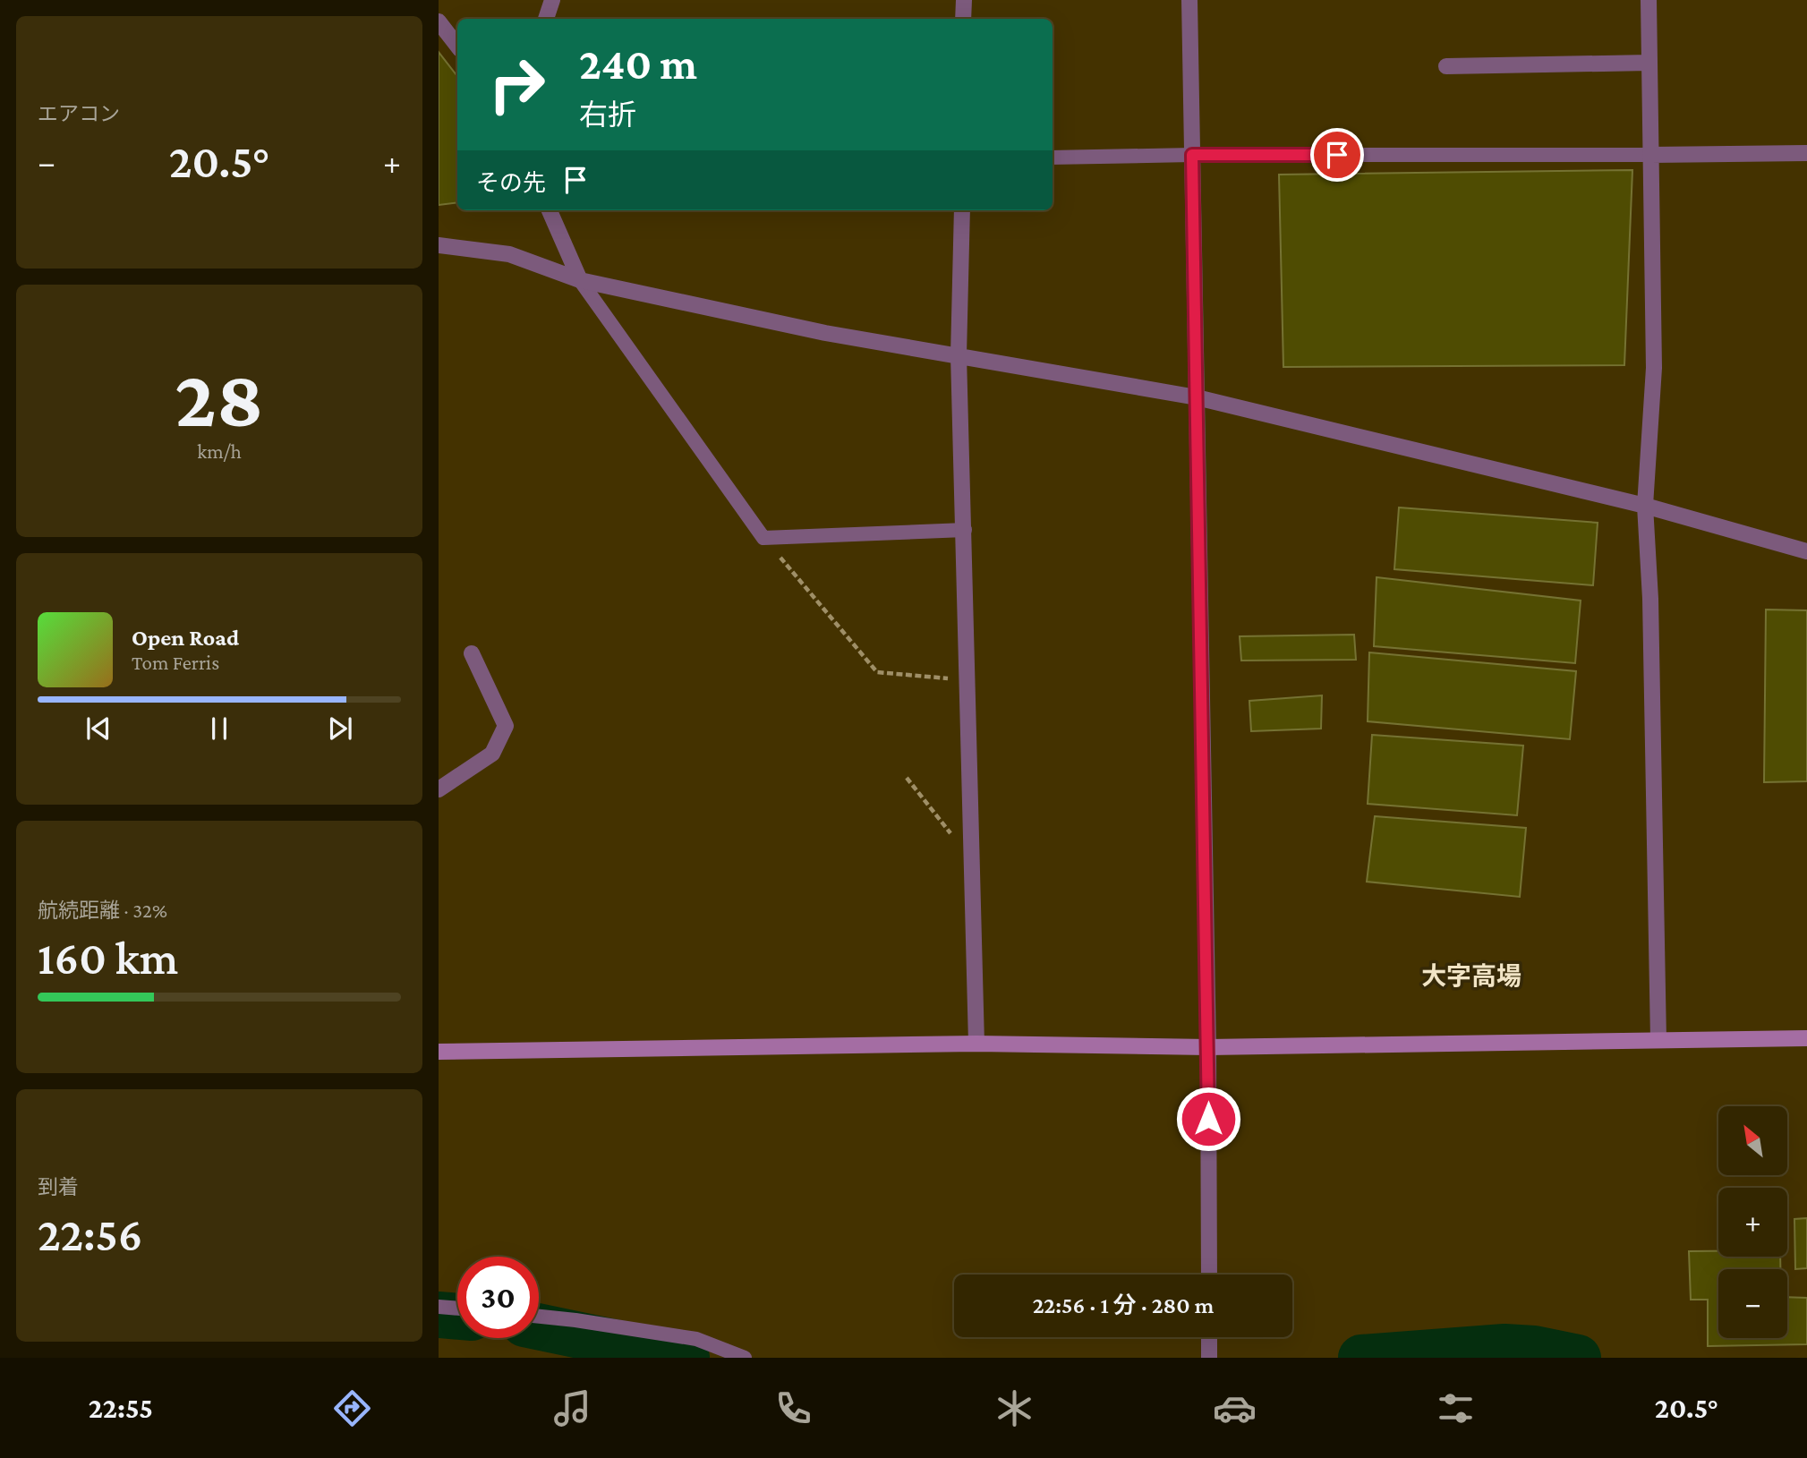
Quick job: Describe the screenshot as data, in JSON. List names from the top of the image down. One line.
{"districts":["大字高場"],"north":"top left","page":{"tile":["エアコン",["28","km/h"],["航続距離 · 32%","160 km"],["到着","22:56"]],"turn":["240 m","右折"],"heat":["−","20.5°","+"],"then":"その先","song":["Open Road","Tom Ferris"],"map_buttons":["+","−"],"limit":"30","trip":"22:56 · 1 分 · 280 m","tabs":["22:55","20.5°"]}}
